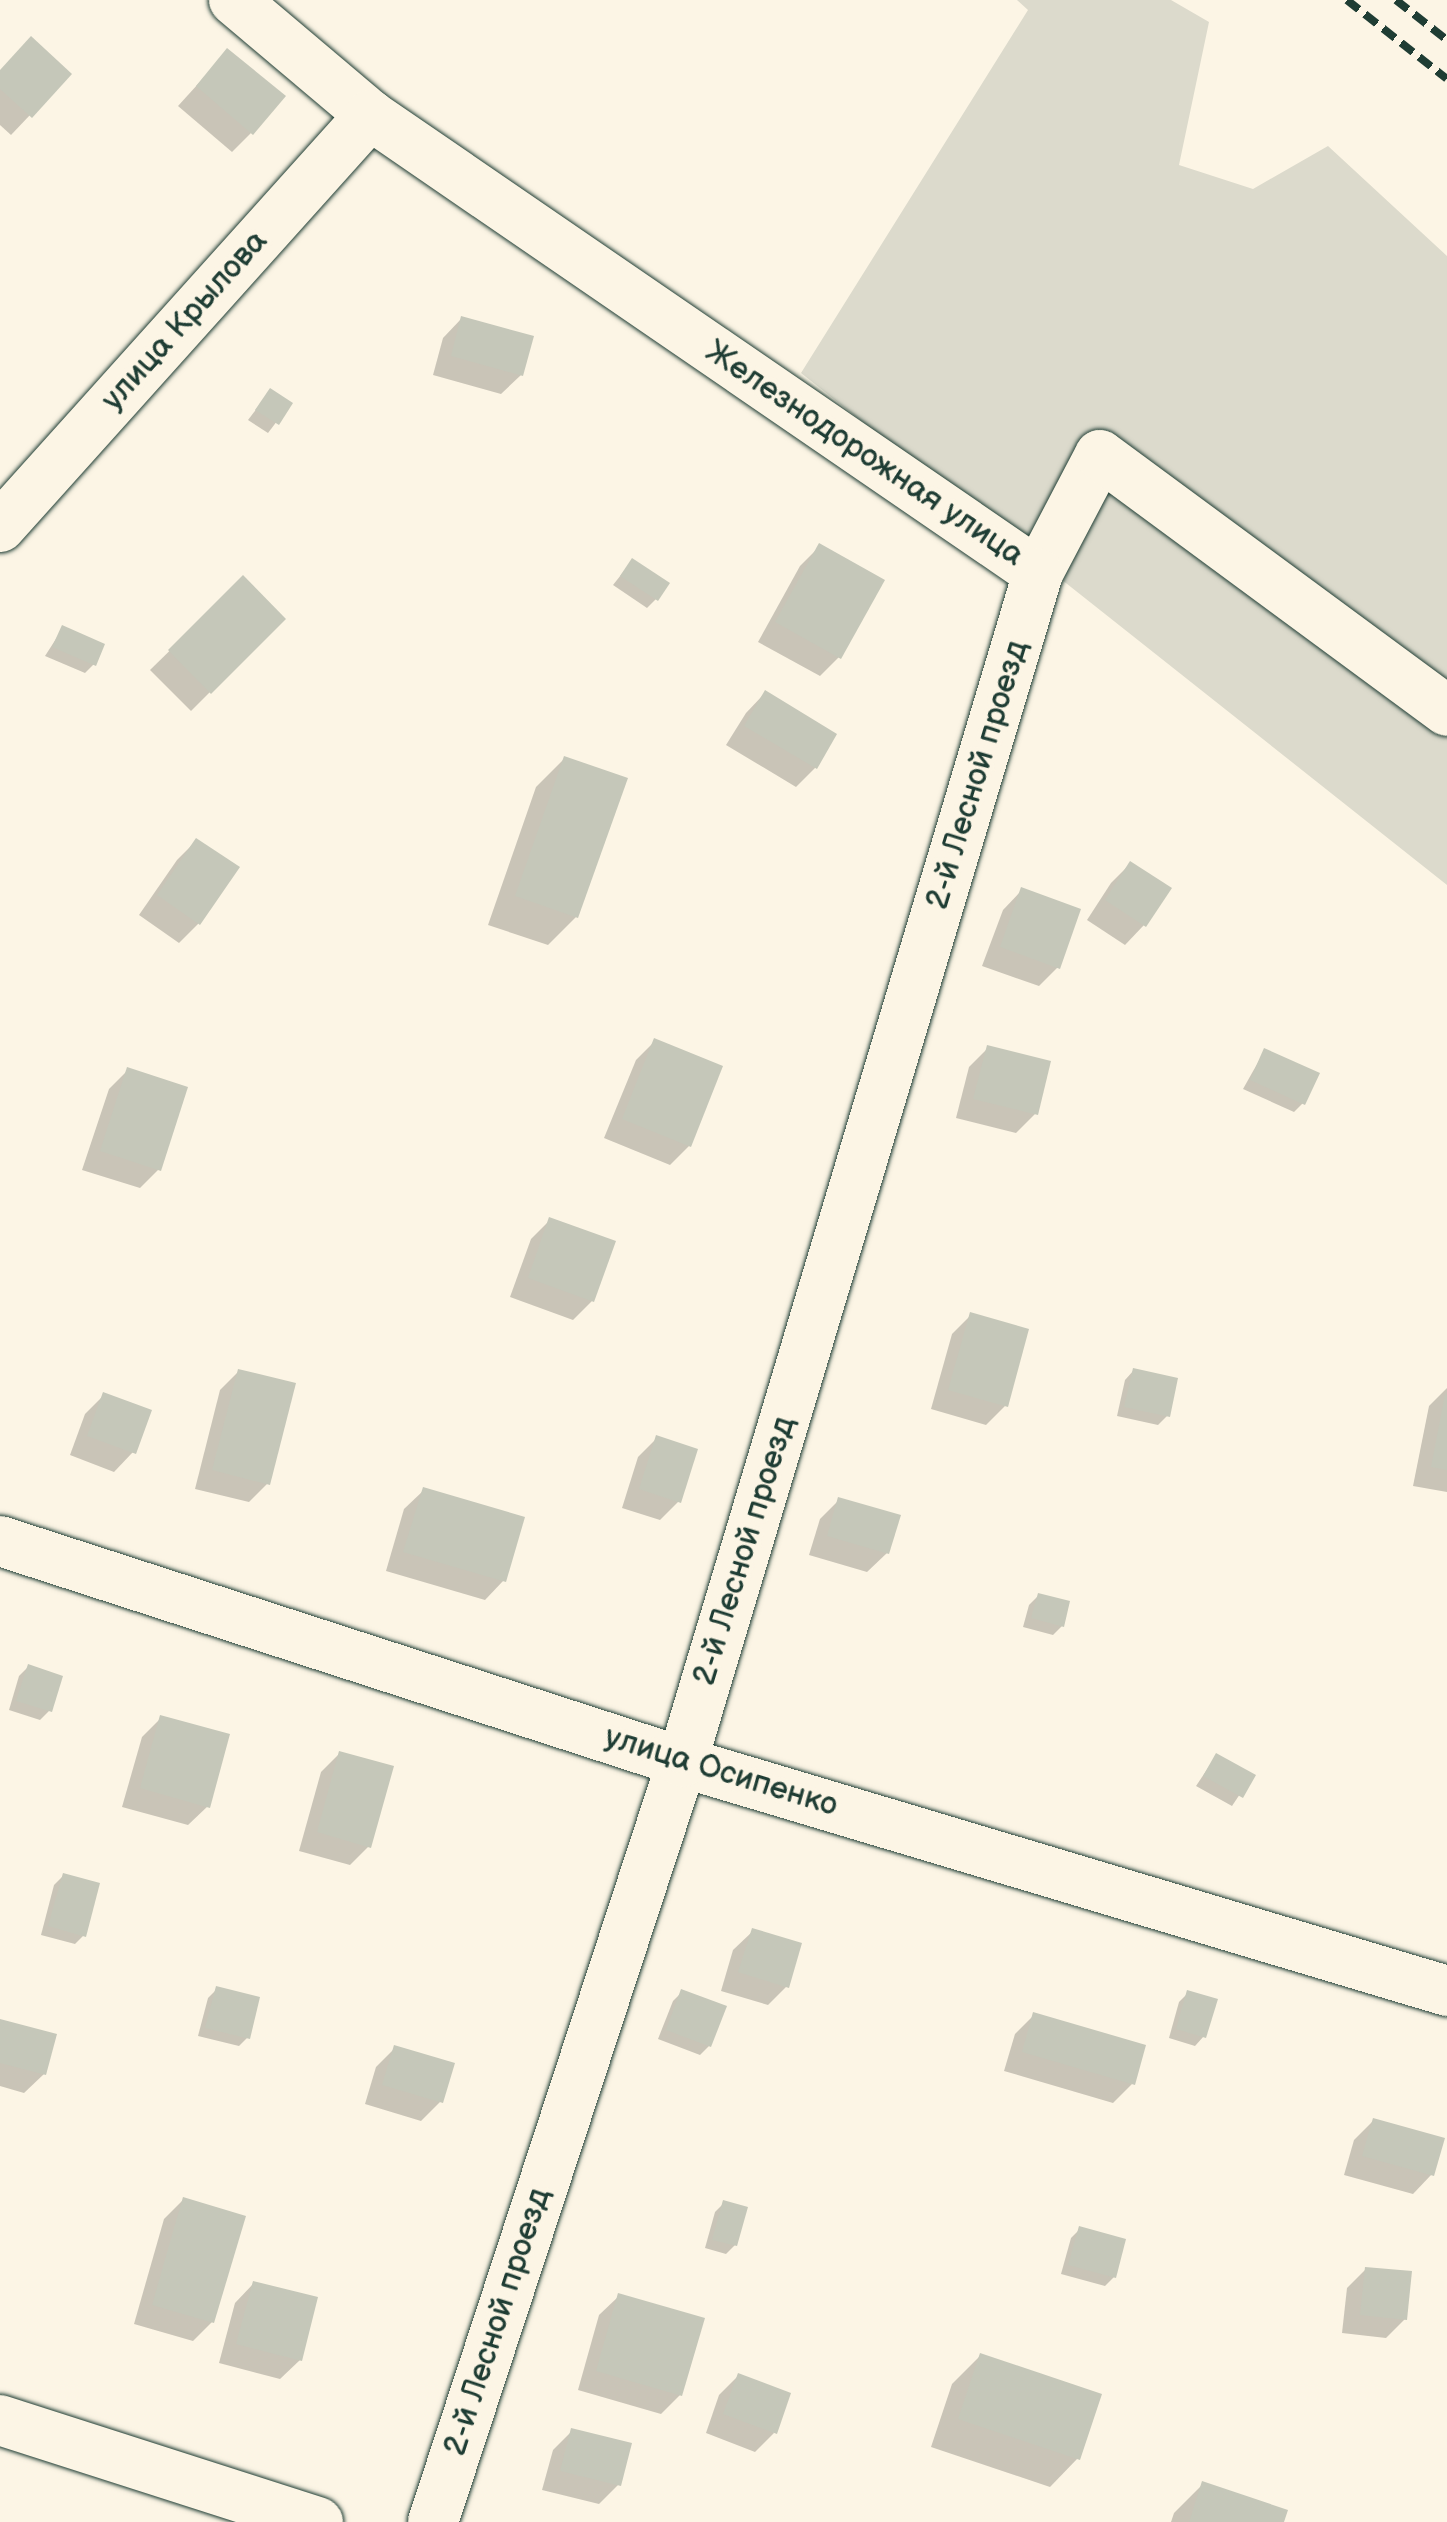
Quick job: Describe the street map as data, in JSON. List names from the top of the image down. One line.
{"streets":{"street":["улица Крылова","Железнодорожная улица","2-й Лесной проезд","улица Осипенко"]},"crossings":[["улица Крылова","Железнодорожная улица"],["Железнодорожная улица","2-й Лесной проезд"],["2-й Лесной проезд","улица Осипенко"]]}
